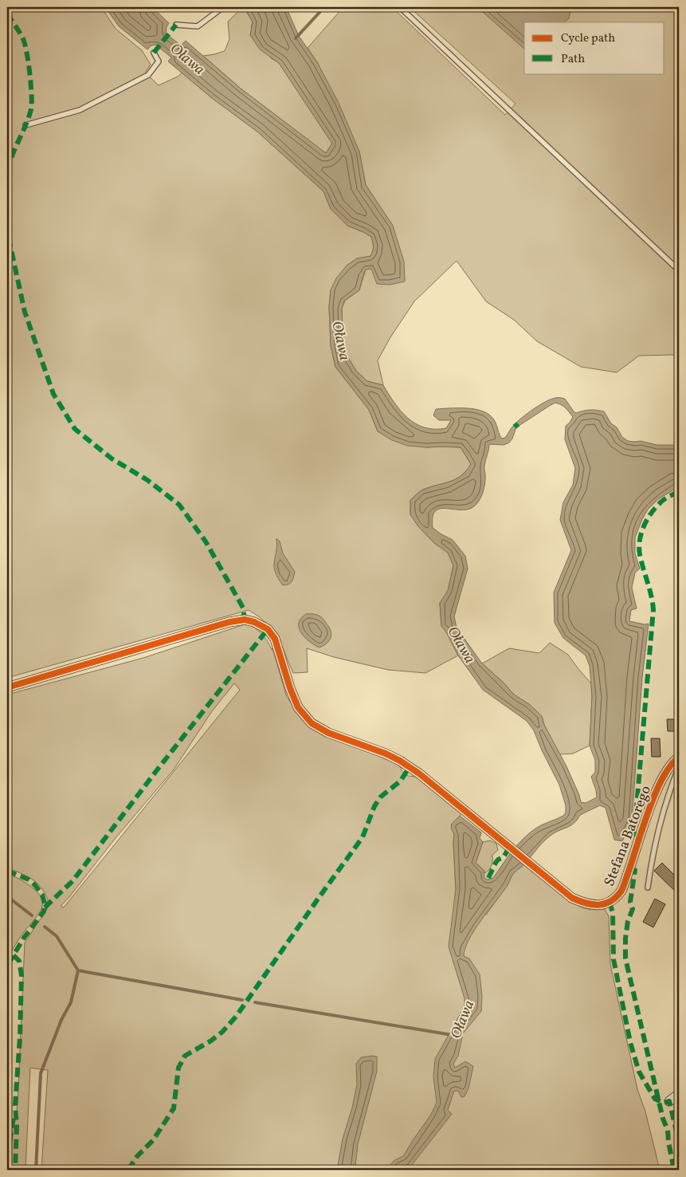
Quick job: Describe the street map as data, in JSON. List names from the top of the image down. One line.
{"streets":{"street":["Stefana Batorego"]},"water":["Oława"],"legend":["Cycle path","Path"]}
